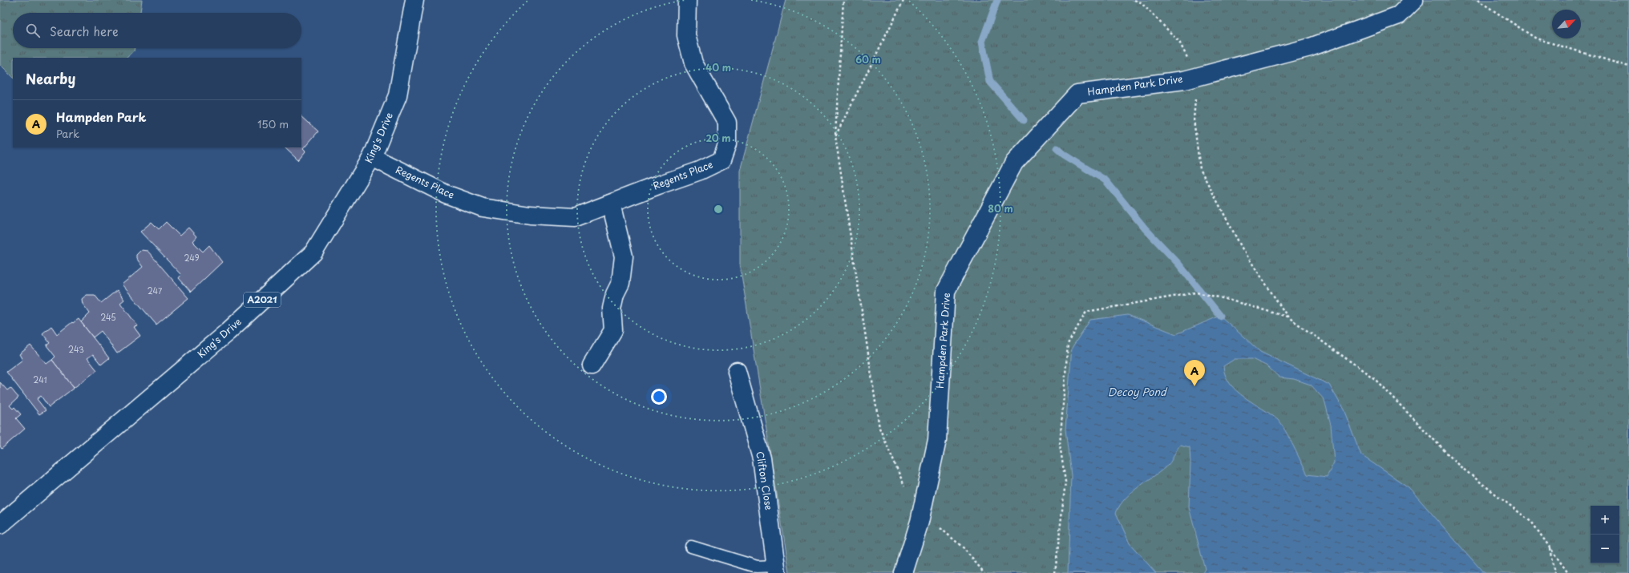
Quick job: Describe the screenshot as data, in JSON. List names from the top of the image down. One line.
{"streets":{"street":["Hampden Park Drive","King's Drive","Regents Place","A2021","Clifton Close"]},"crossings":[["King's Drive","Regents Place"]],"water":["Decoy Pond"],"house_numbers":["249","247","245","243","241"],"north":"top right","page":{"search":"Search here","heading":"Nearby","list":[{"mark":"A","name":"Hampden Park","note":"Park","value":"150 m"}],"pins":"A","map_buttons":["+","−"]},"rings":["60 m","40 m","20 m","80 m"]}
